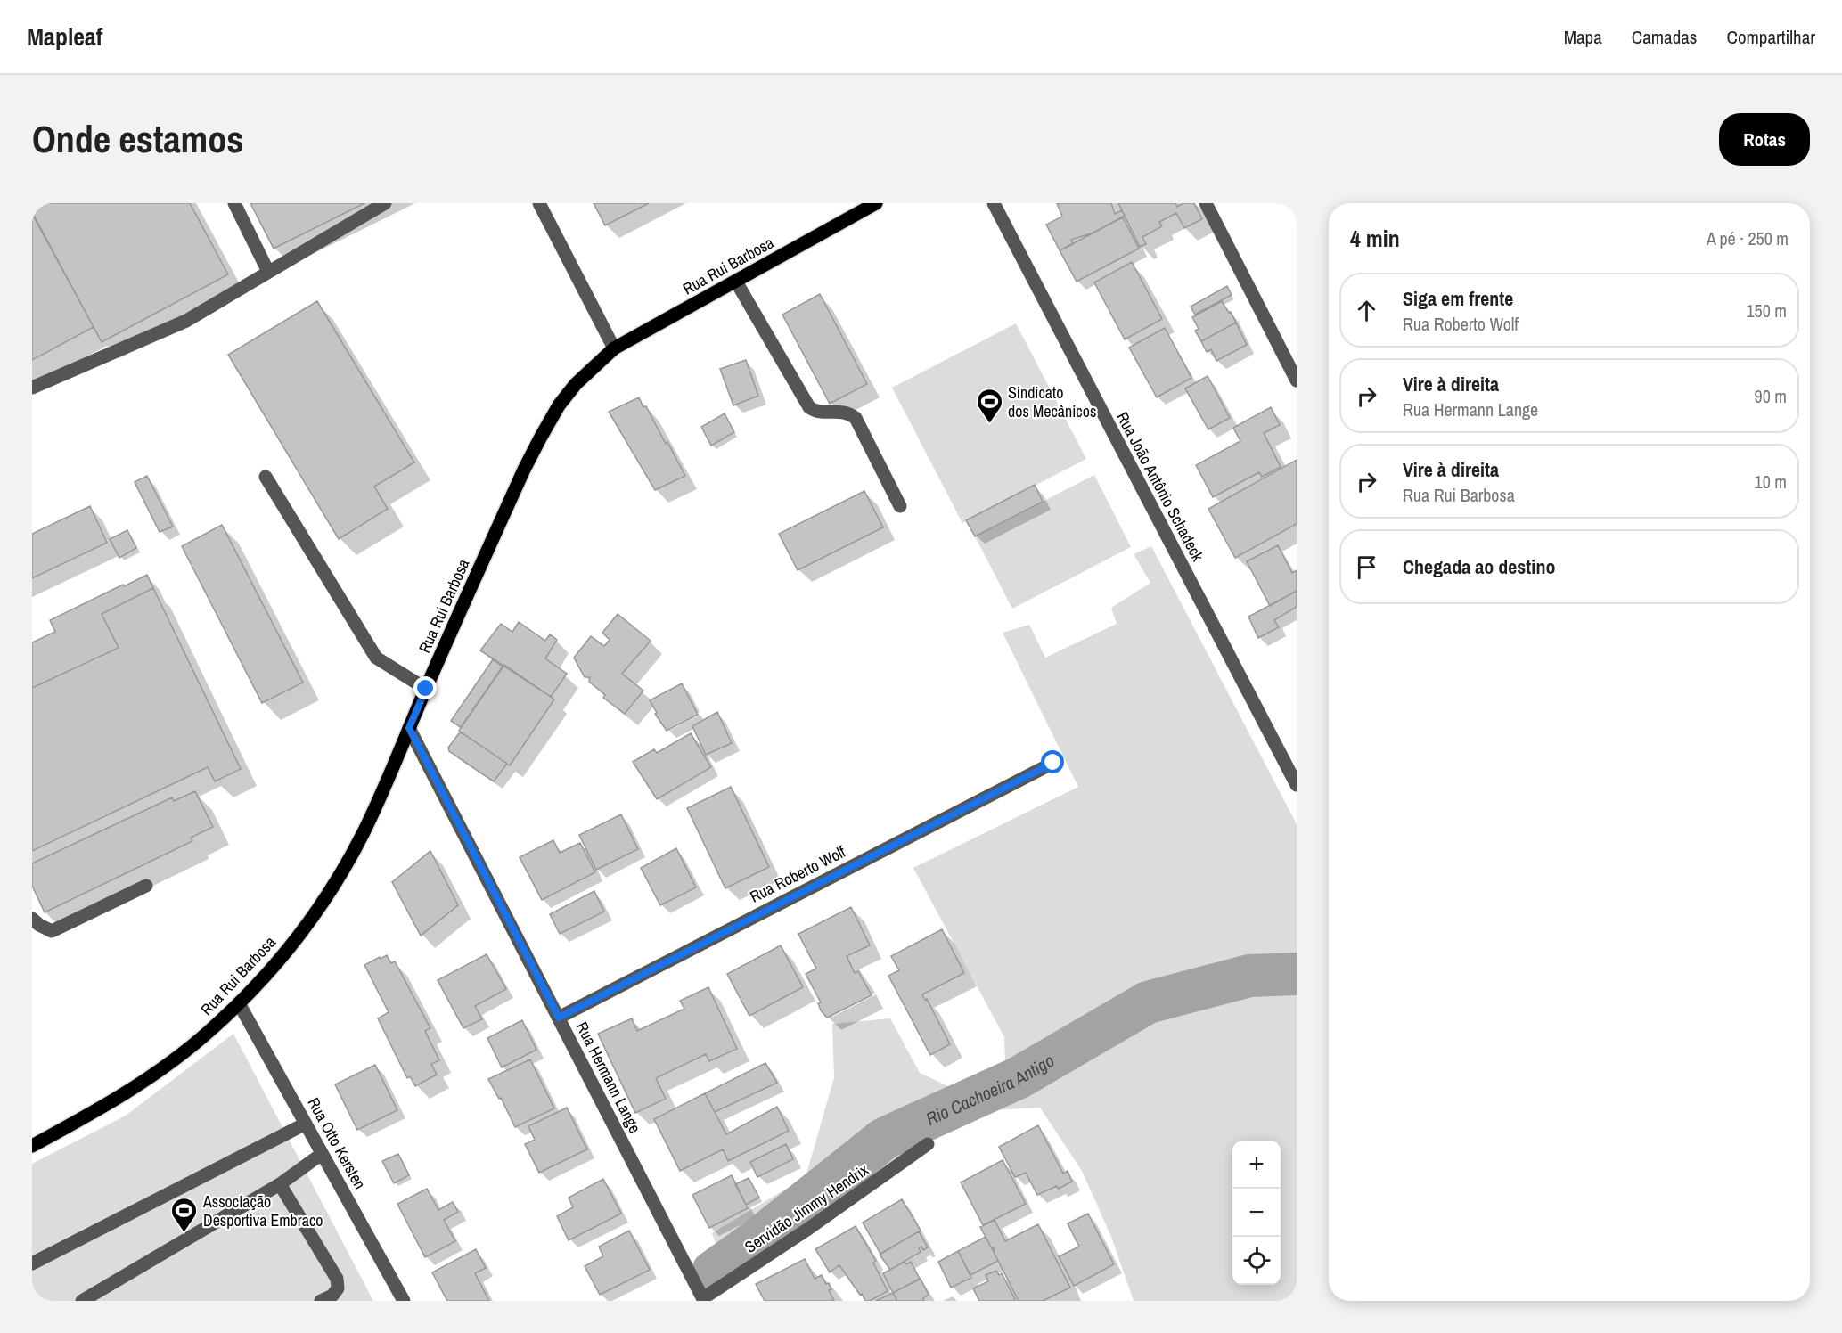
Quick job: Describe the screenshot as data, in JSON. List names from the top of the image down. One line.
{"streets":{"main road":["Rua Rui Barbosa"],"street":["Rua João Antônio Schadeck","Rua Roberto Wolf","Rua Hermann Lange","Rua Otto Kersten","Servidão Jimmy Hendrix"]},"crossings":[["Rua Rui Barbosa","Rua Hermann Lange"],["Rua Rui Barbosa","Rua Otto Kersten"],["Rua Roberto Wolf","Rua Hermann Lange"],["Rua Hermann Lange","Servidão Jimmy Hendrix"]],"water":["Rio Cachoeira Antigo"],"places":{"sports":["Sindicato dos Mecânicos","Associação Desportiva Embraco"]},"page":{"header":"Mapleaf","nav":["Mapa","Camadas","Compartilhar"],"buttons":"Rotas","title":"Onde estamos","heading":["4 min","A pé · 250 m"],"list":[["Siga em frente","Rua Roberto Wolf","150 m"],["Vire à direita","Rua Hermann Lange","90 m"],["Vire à direita","Rua Rui Barbosa","10 m"],"Chegada ao destino"],"map_buttons":["+","−"]}}
